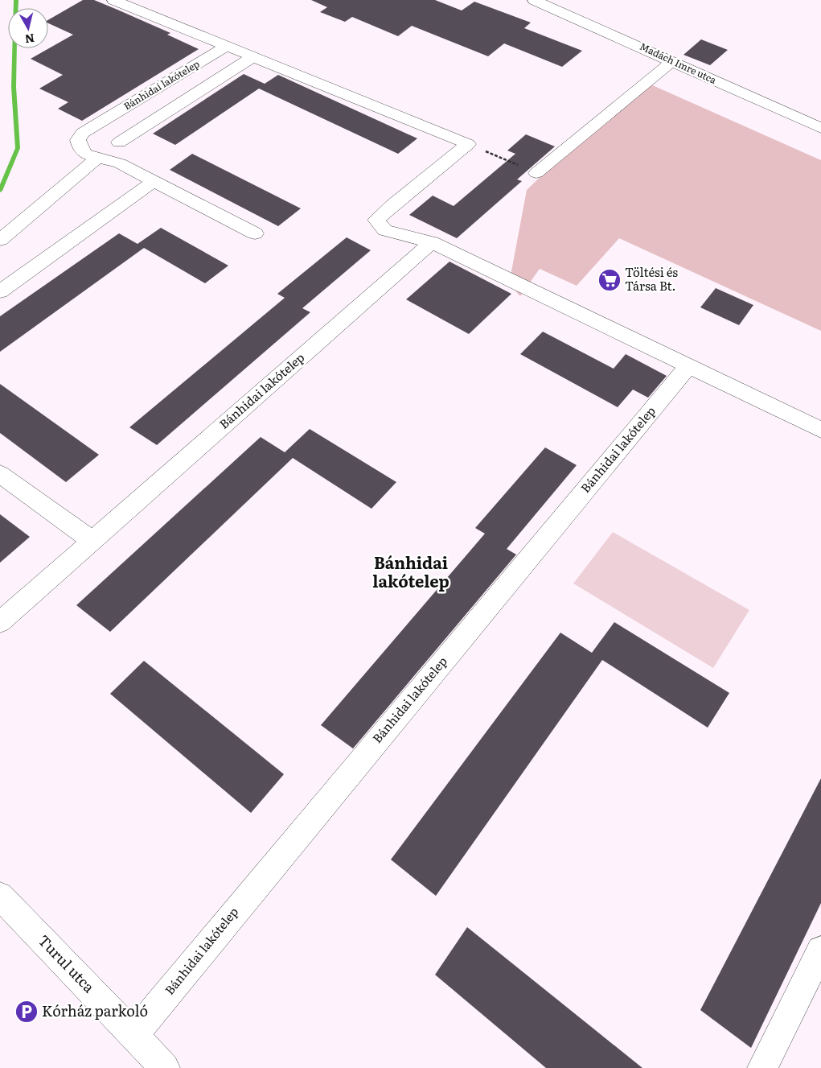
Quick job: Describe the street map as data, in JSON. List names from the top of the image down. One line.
{"streets":{"street":["Madách Imre utca","Bánhidai lakótelep","Turul utca"]},"crossings":[["Bánhidai lakótelep","Turul utca"]],"districts":["Bánhidai lakótelep"],"places":{"supermarket":["Töltési és Társa Bt."],"parking":["Kórház parkoló"]},"north":"bottom"}
